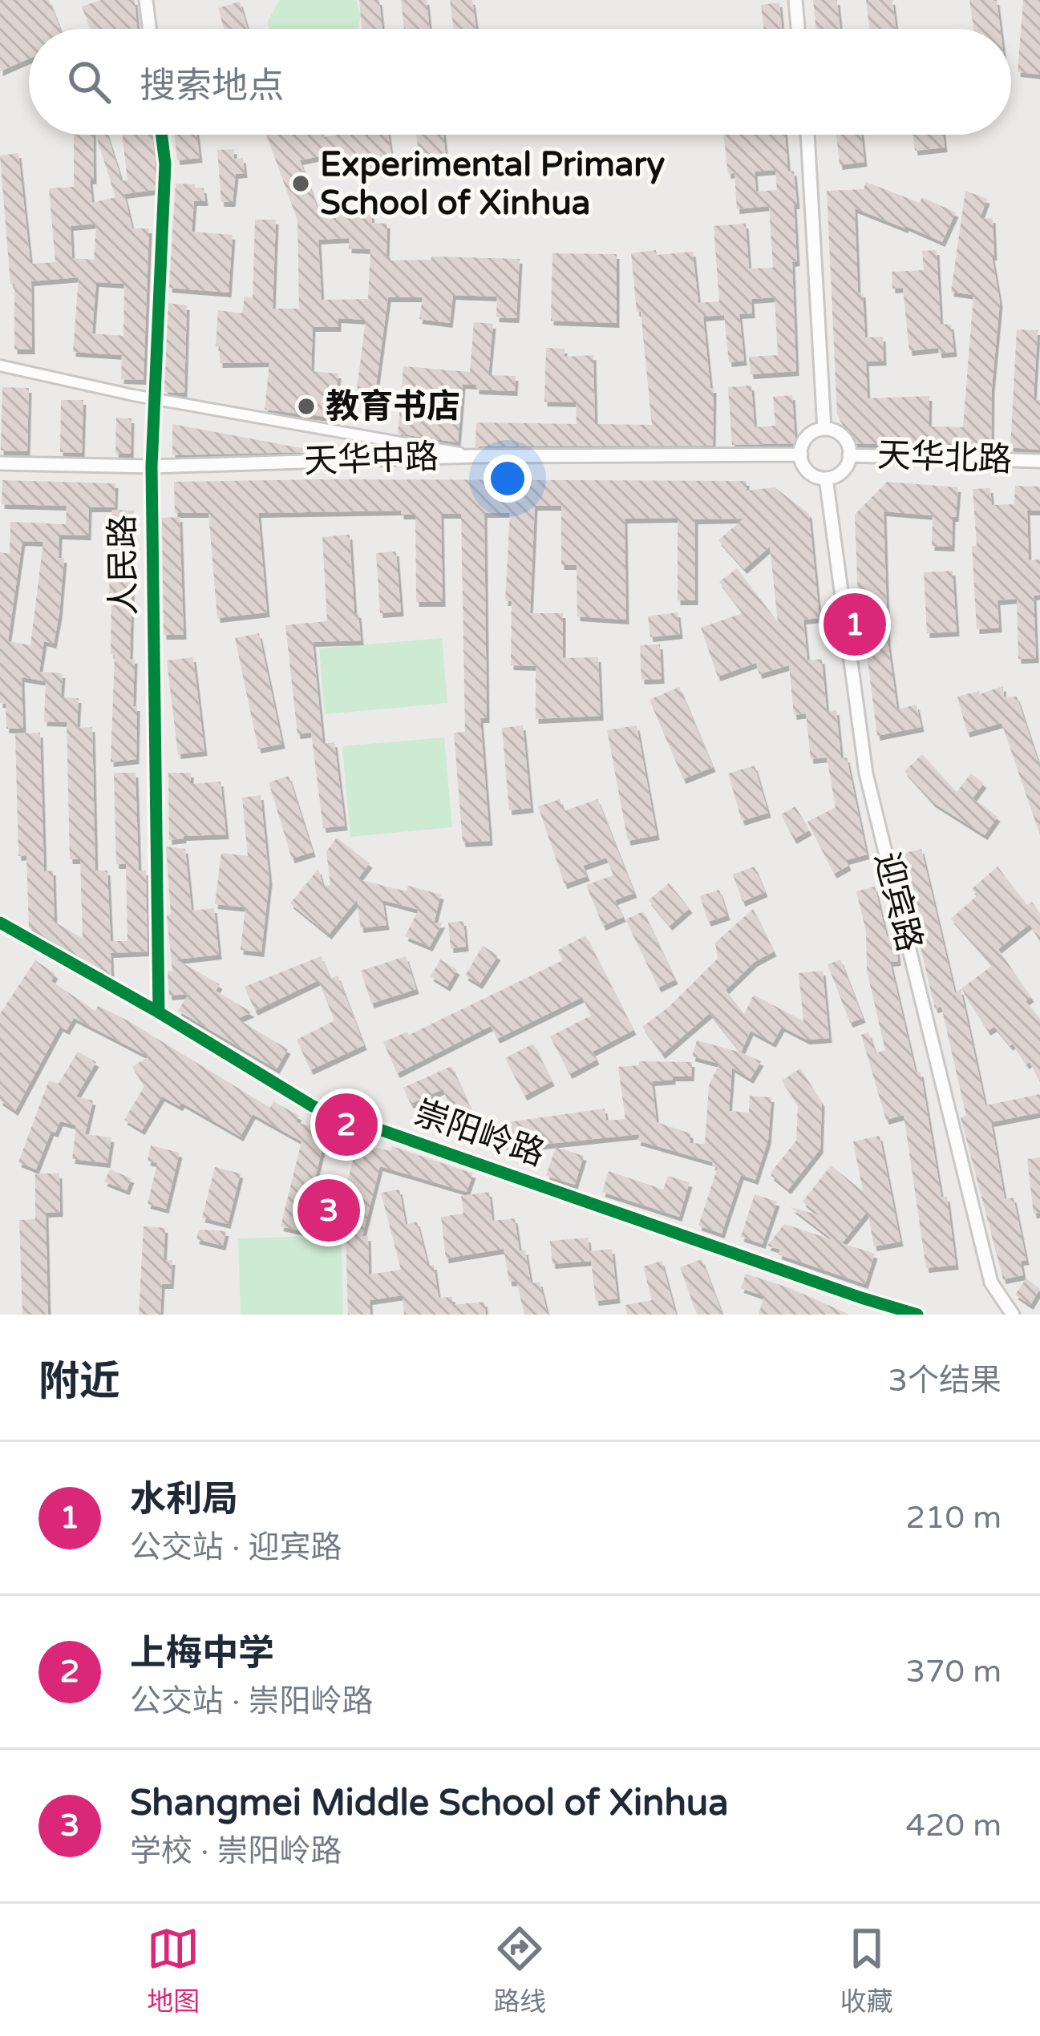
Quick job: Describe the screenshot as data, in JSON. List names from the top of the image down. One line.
{"streets":{"street":["天华北路","天华中路","人民路","迎宾路","崇阳岭路"]},"crossings":[["天华北路","天华中路"],["天华北路","迎宾路"],["天华中路","人民路"],["天华中路","迎宾路"],["人民路","崇阳岭路"]],"places":["Experimental Primary School of Xinhua","教育书店"],"page":{"search":"搜索地点","pins":["1","2","3"],"heading":["附近","3个结果"],"list":[{"mark":"1","name":"水利局","note":"公交站 · 迎宾路","value":"210 m"},{"mark":"2","name":"上梅中学","note":"公交站 · 崇阳岭路","value":"370 m"},{"mark":"3","name":"Shangmei Middle School of Xinhua","note":"学校 · 崇阳岭路","value":"420 m"}],"nav":["地图","路线","收藏"]}}
